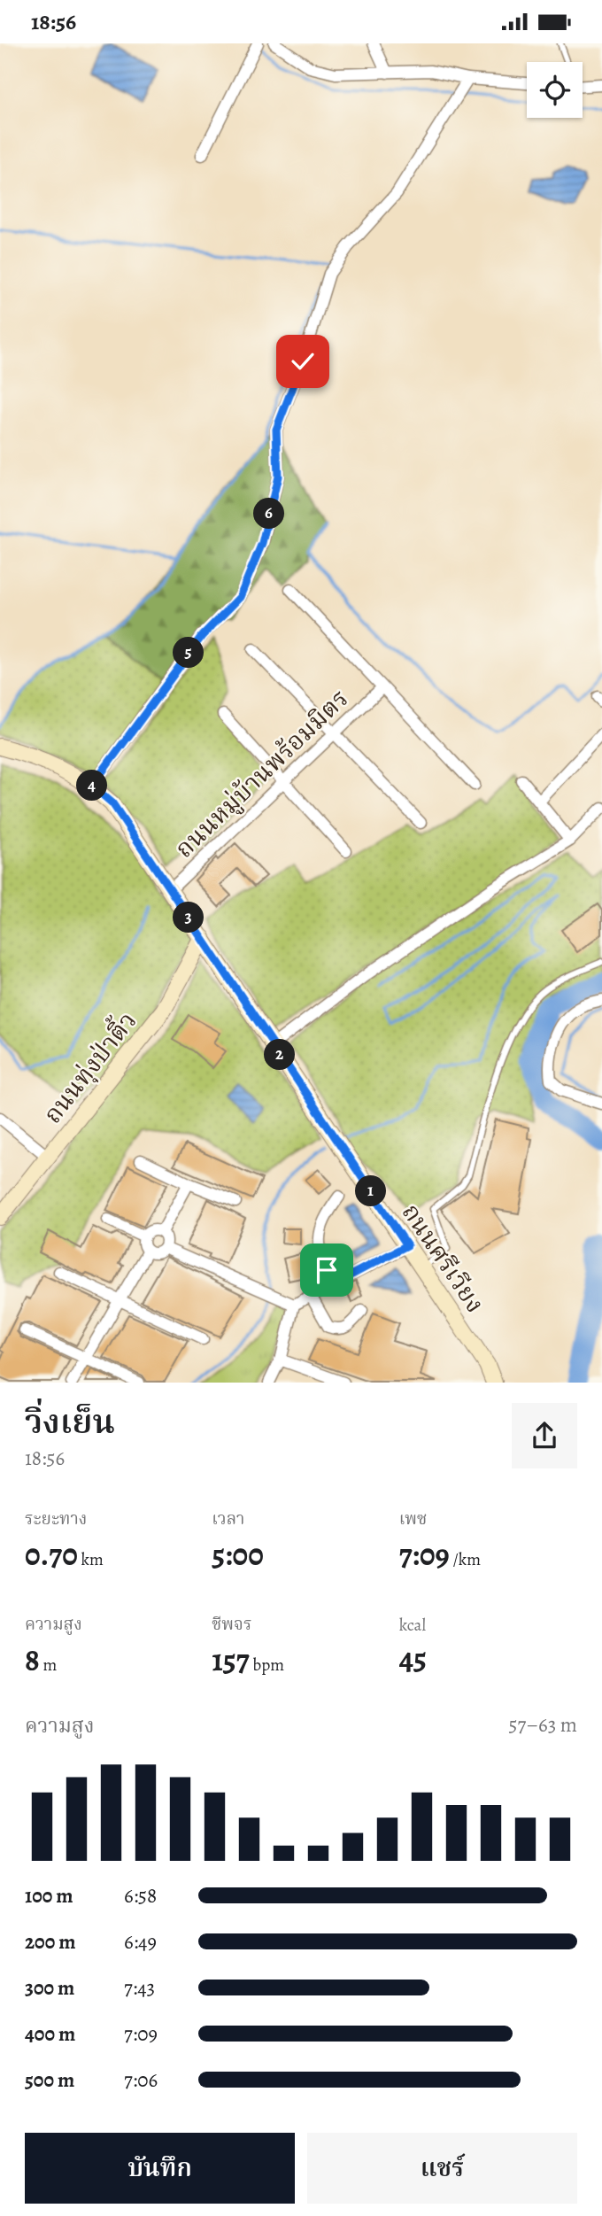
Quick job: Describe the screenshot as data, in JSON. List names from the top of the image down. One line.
{"streets":{"main road":["ถนนทุ่งป่าติ้ว","ถนนศรีเวียง"],"street":["ถนนหมู่บ้านพร้อมมิตร"]},"crossings":[["ถนนหมู่บ้านพร้อมมิตร","ถนนศรีเวียง"],["ถนนทุ่งป่าติ้ว","ถนนศรีเวียง"]],"page":{"status":"18:56","pins":["6","5","4","3","2","1"],"heading":["วิ่งเย็น","18:56"],"stats":[["ระยะทาง","0.70 km"],["เวลา","5:00"],["เพซ","7:09 /km"],["ความสูง","8 m"],["ชีพจร","157 bpm"],["kcal","45"]],"chart":["ความสูง","57–63 m"],"list":[{"name":"100 m","note":"6:58"},{"name":"200 m","note":"6:49"},{"name":"300 m","note":"7:43"},{"name":"400 m","note":"7:09"},{"name":"500 m","note":"7:06"}],"buttons":["บันทึก","แชร์"]}}
